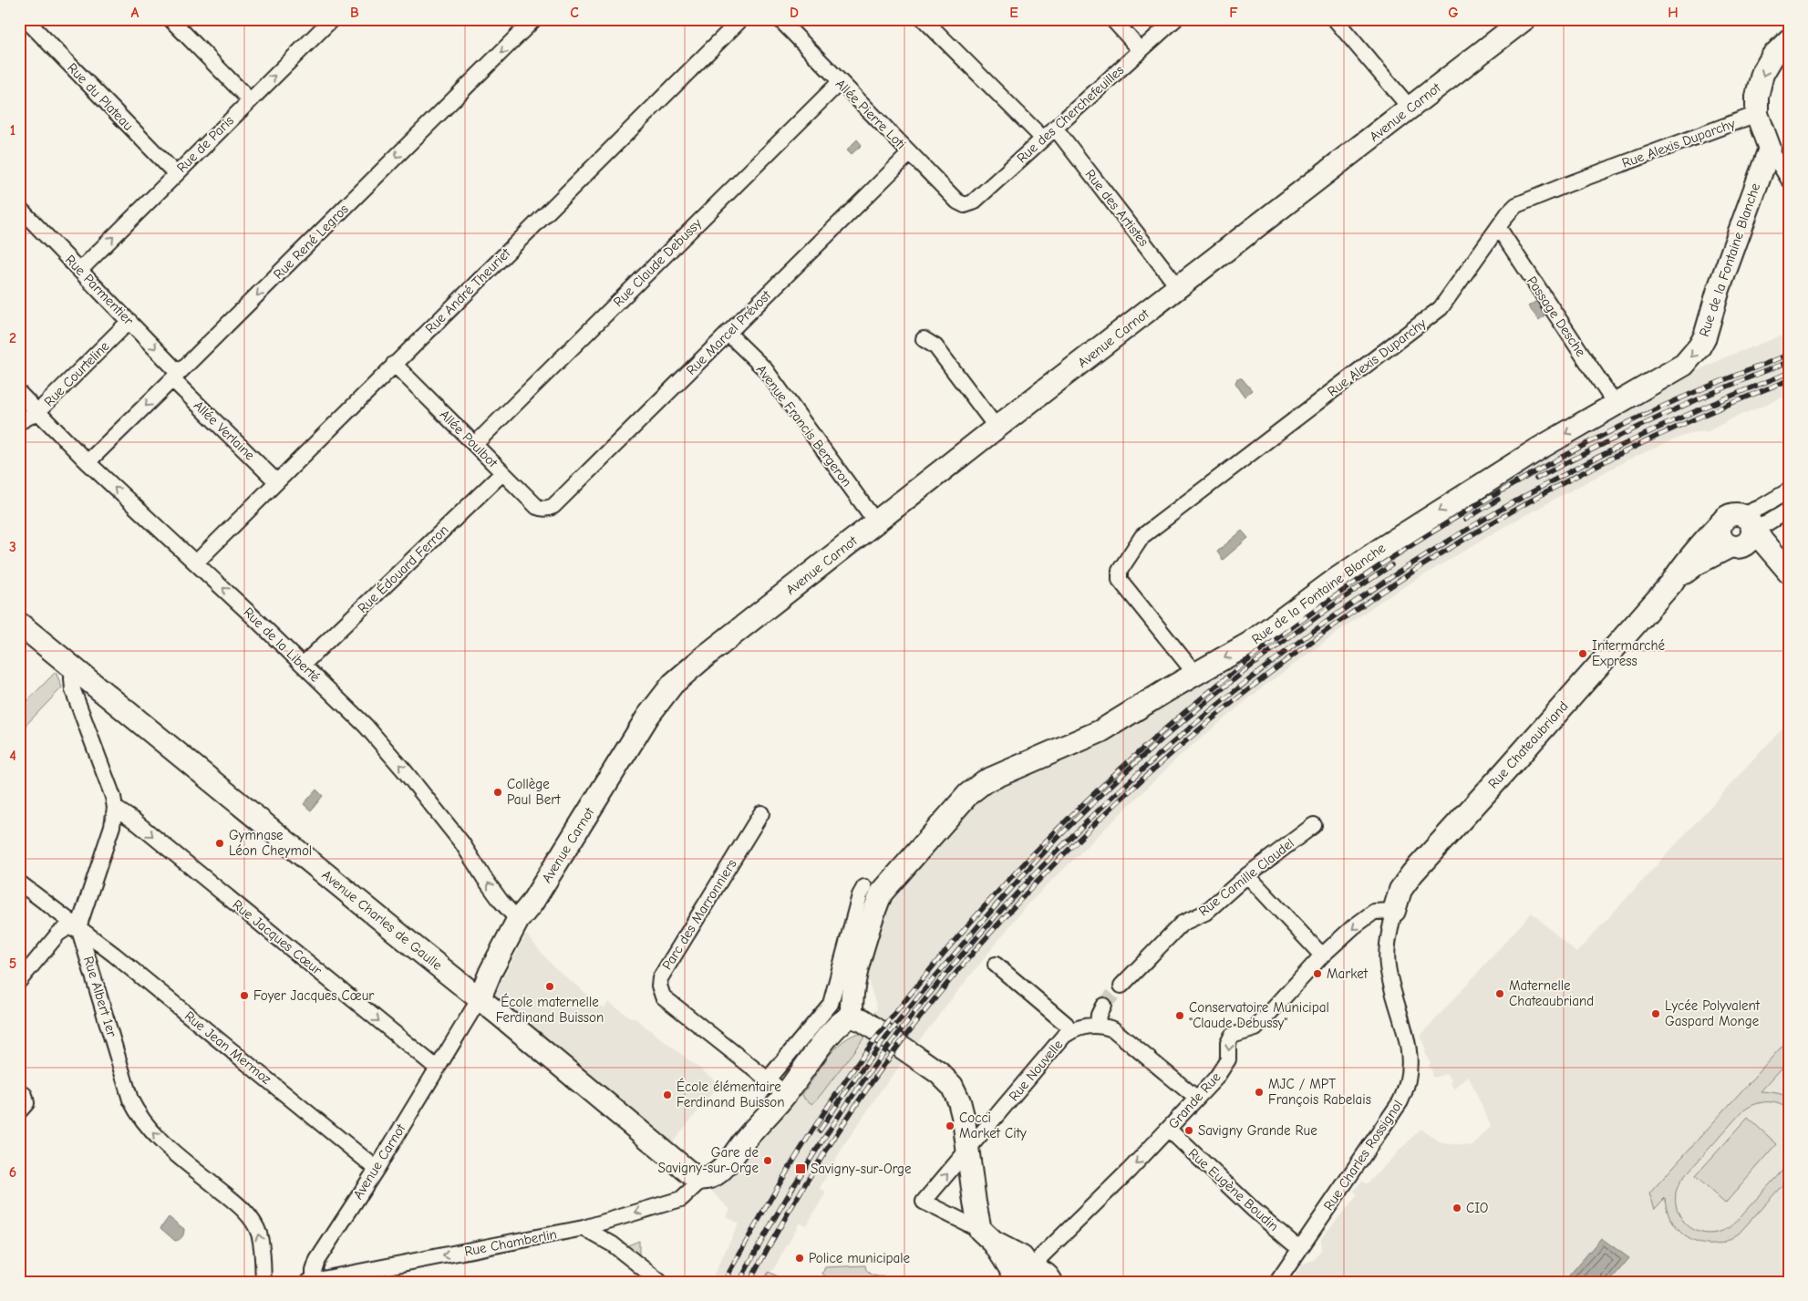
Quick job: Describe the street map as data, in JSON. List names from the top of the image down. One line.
{"streets":{"street":["Rue du Plateau","Avenue Carnot","Allée Pierre Loti","Rue des Cherchefeuilles","Rue Alexis Duparchy","Rue de Paris","Rue des Artistes","Rue René Legros","Rue de la Fontaine Blanche","Rue Claude Debussy","Rue Parmentier","Rue André Theuriet","Passage Desche","Rue Marcel Prévost","Rue Courteline","Avenue Francis Bergeron","Allée Verlaine","Allée Poulbot","Rue Édouard Ferron","Rue de la Liberté","Rue Chateaubriand","Rue Camille Claudel","Parc des Marronniers","Avenue Charles de Gaulle","Rue Jacques Cœur","Rue Albert 1er","Rue Jean Mermoz","Rue Nouvelle","Grande Rue","Rue Charles Rossignol","Rue Eugène Boudin","Rue Chamberlin"]},"crossings":[["Rue du Plateau","Rue de Paris"],["Avenue Carnot","Rue des Artistes"],["Avenue Carnot","Avenue Francis Bergeron"],["Avenue Carnot","Rue de la Liberté"],["Avenue Carnot","Avenue Charles de Gaulle"],["Avenue Carnot","Rue Jacques Cœur"],["Avenue Carnot","Rue Jean Mermoz"],["Avenue Carnot","Rue Chamberlin"],["Allée Pierre Loti","Rue des Cherchefeuilles"],["Allée Pierre Loti","Rue Claude Debussy"],["Allée Pierre Loti","Rue Marcel Prévost"],["Rue des Cherchefeuilles","Rue des Artistes"],["Rue Alexis Duparchy","Rue de la Fontaine Blanche"],["Rue Alexis Duparchy","Passage Desche"],["Rue de Paris","Rue Parmentier"],["Rue René Legros","Rue Parmentier"],["Rue René Legros","Allée Verlaine"],["Rue René Legros","Rue de la Liberté"],["Rue de la Fontaine Blanche","Passage Desche"],["Rue Claude Debussy","Allée Poulbot"],["Rue Parmentier","Rue Courteline"],["Rue Parmentier","Allée Verlaine"],["Rue André Theuriet","Allée Verlaine"],["Rue André Theuriet","Allée Poulbot"],["Rue André Theuriet","Rue de la Liberté"],["Rue Marcel Prévost","Avenue Francis Bergeron"],["Rue Marcel Prévost","Allée Poulbot"],["Rue Courteline","Rue de la Liberté"],["Allée Poulbot","Rue Édouard Ferron"],["Rue Édouard Ferron","Rue de la Liberté"],["Rue Chateaubriand","Grande Rue"],["Rue Chateaubriand","Rue Charles Rossignol"],["Avenue Charles de Gaulle","Rue Chamberlin"],["Rue Albert 1er","Rue Jean Mermoz"],["Grande Rue","Rue Charles Rossignol"],["Grande Rue","Rue Eugène Boudin"],["Rue Charles Rossignol","Rue Eugène Boudin"]],"one_way":["Rue de Paris","Rue René Legros","Rue de la Fontaine Blanche","Rue de la Liberté","Rue Jacques Cœur","Rue Albert 1er","Grande Rue","Rue Chamberlin"],"places":{"other":["Intermarché Express","Collège Paul Bert","Gymnase Léon Cheymol","Market","École maternelle Ferdinand Buisson","Maternelle Chateaubriand","Foyer Jacques Cœur","Lycée Polyvalent Gaspard Monge","Conservatoire Municipal \"Claude Debussy\"","MJC / MPT François Rabelais","École élémentaire Ferdinand Buisson","Cocci Market City","Savigny Grande Rue","Gare de Savigny-sur-Orge","CIO","Police municipale"],"transit":["Savigny-sur-Orge"]},"grid":{"columns":["A","B","C","D","E","F","G","H"],"rows":["1","2","3","4","5","6"]}}
